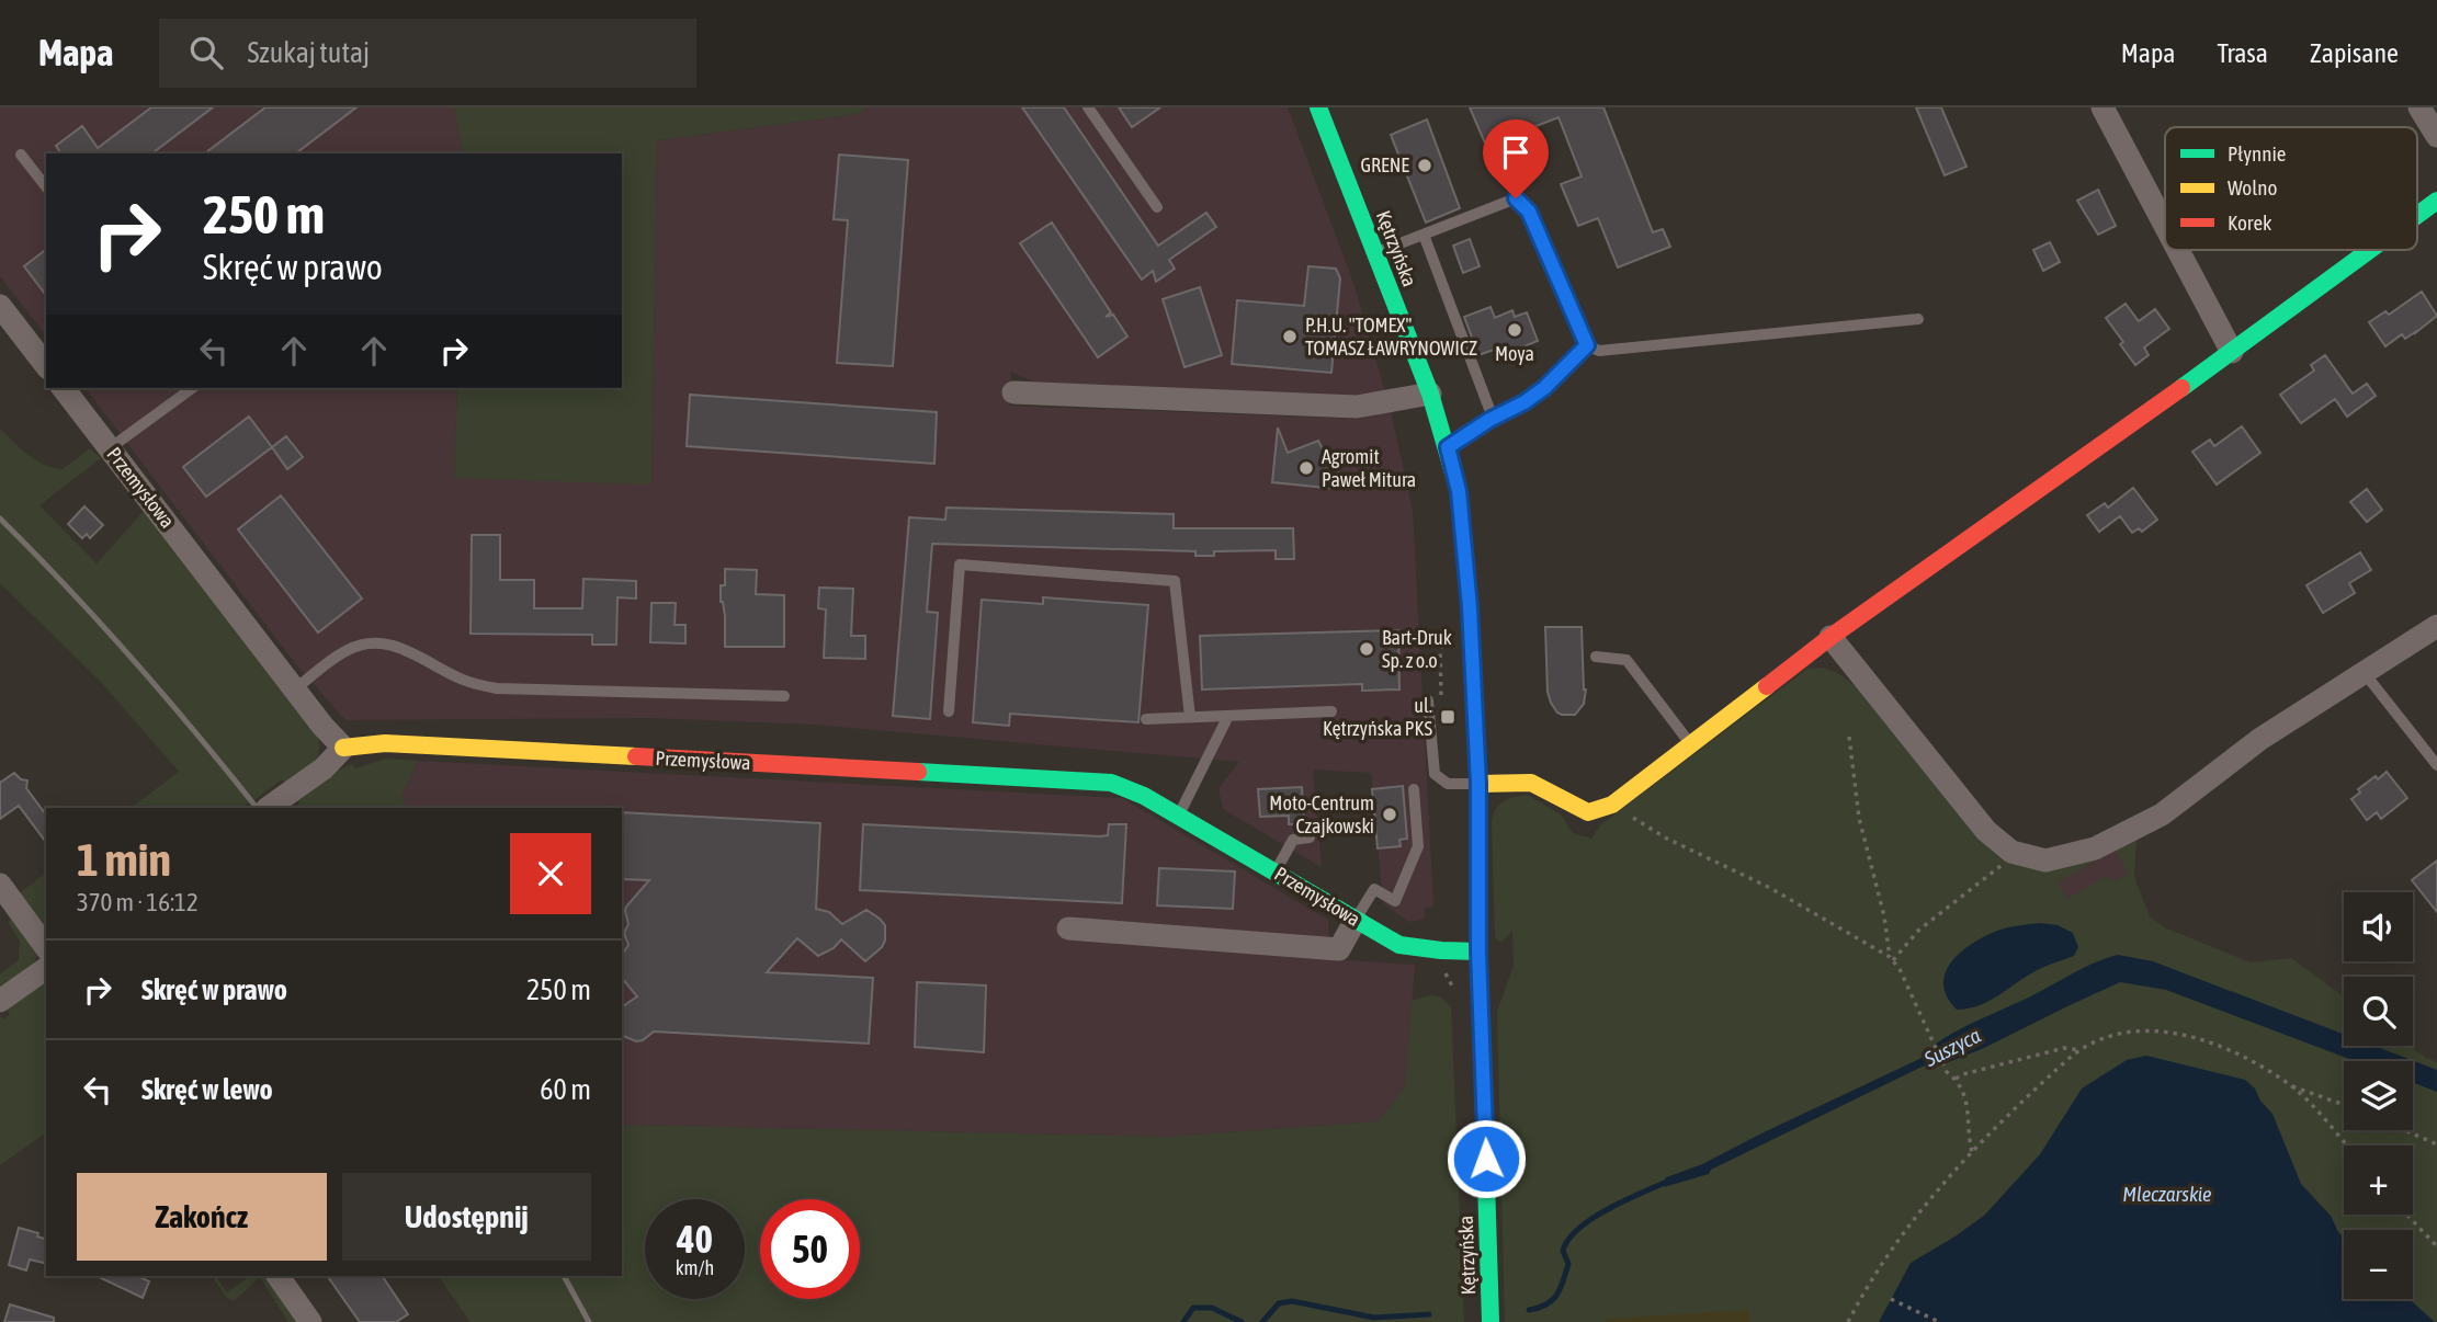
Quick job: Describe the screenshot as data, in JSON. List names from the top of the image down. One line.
{"streets":{"street":["Kętrzyńska","Przemysłowa"]},"crossings":[["Kętrzyńska","Przemysłowa"]],"water":["Suszyca","Mleczarskie"],"places":{"other":["GRENE","Moya","P.H.U. \"TOMEX\" TOMASZ ŁAWRYNOWICZ","Agromit Paweł Mitura","Bart-Druk Sp. z o.o","Moto-Centrum Czajkowski"],"transit":["ul. Kętrzyńska PKS"]},"legend":["Płynnie","Wolno","Korek"],"page":{"header":"Mapa","search":"Szukaj tutaj","nav":["Mapa","Trasa","Zapisane"],"turn":["250 m","Skręć w prawo"],"heading":["1 min","370 m · 16:12"],"map_buttons":["+","−"],"list":[{"name":"Skręć w prawo","value":"250 m"},{"name":"Skręć w lewo","value":"60 m"}],"buttons":["Zakończ","Udostępnij"],"speed":"40 km/h","limit":"50"}}
